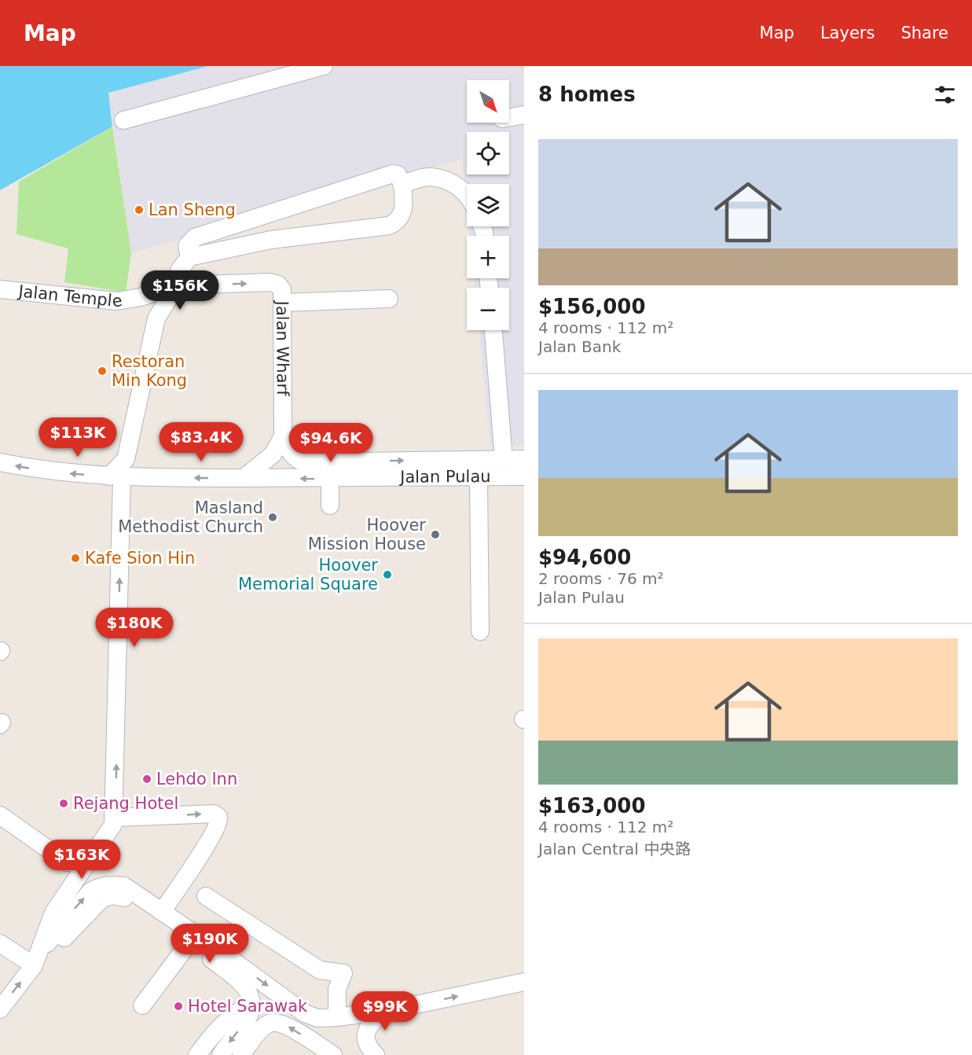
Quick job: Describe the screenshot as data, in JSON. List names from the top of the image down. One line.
{"streets":{"street":["Jalan Temple","Jalan Wharf","Jalan Pulau"]},"crossings":[["Jalan Temple","Jalan Wharf"],["Jalan Wharf","Jalan Pulau"]],"places":["Lan Sheng","Restoran Min Kong","Masland Methodist Church","Hoover Mission House","Kafe Sion Hin","Hoover Memorial Square","Lehdo Inn","Rejang Hotel","Hotel Sarawak"],"north":"bottom right","page":{"header":"Map","nav":["Map","Layers","Share"],"heading":"8 homes","map_buttons":["+","−"],"list":[{"name":"$156,000","note":"4 rooms · 112 m² · Jalan Bank"},{"name":"$94,600","note":"2 rooms · 76 m² · Jalan Pulau"},{"name":"$163,000","note":"4 rooms · 112 m² · Jalan Central 中央路"}],"price":["$156K","$113K","$83.4K","$94.6K","$180K","$163K","$190K","$99K"]}}
